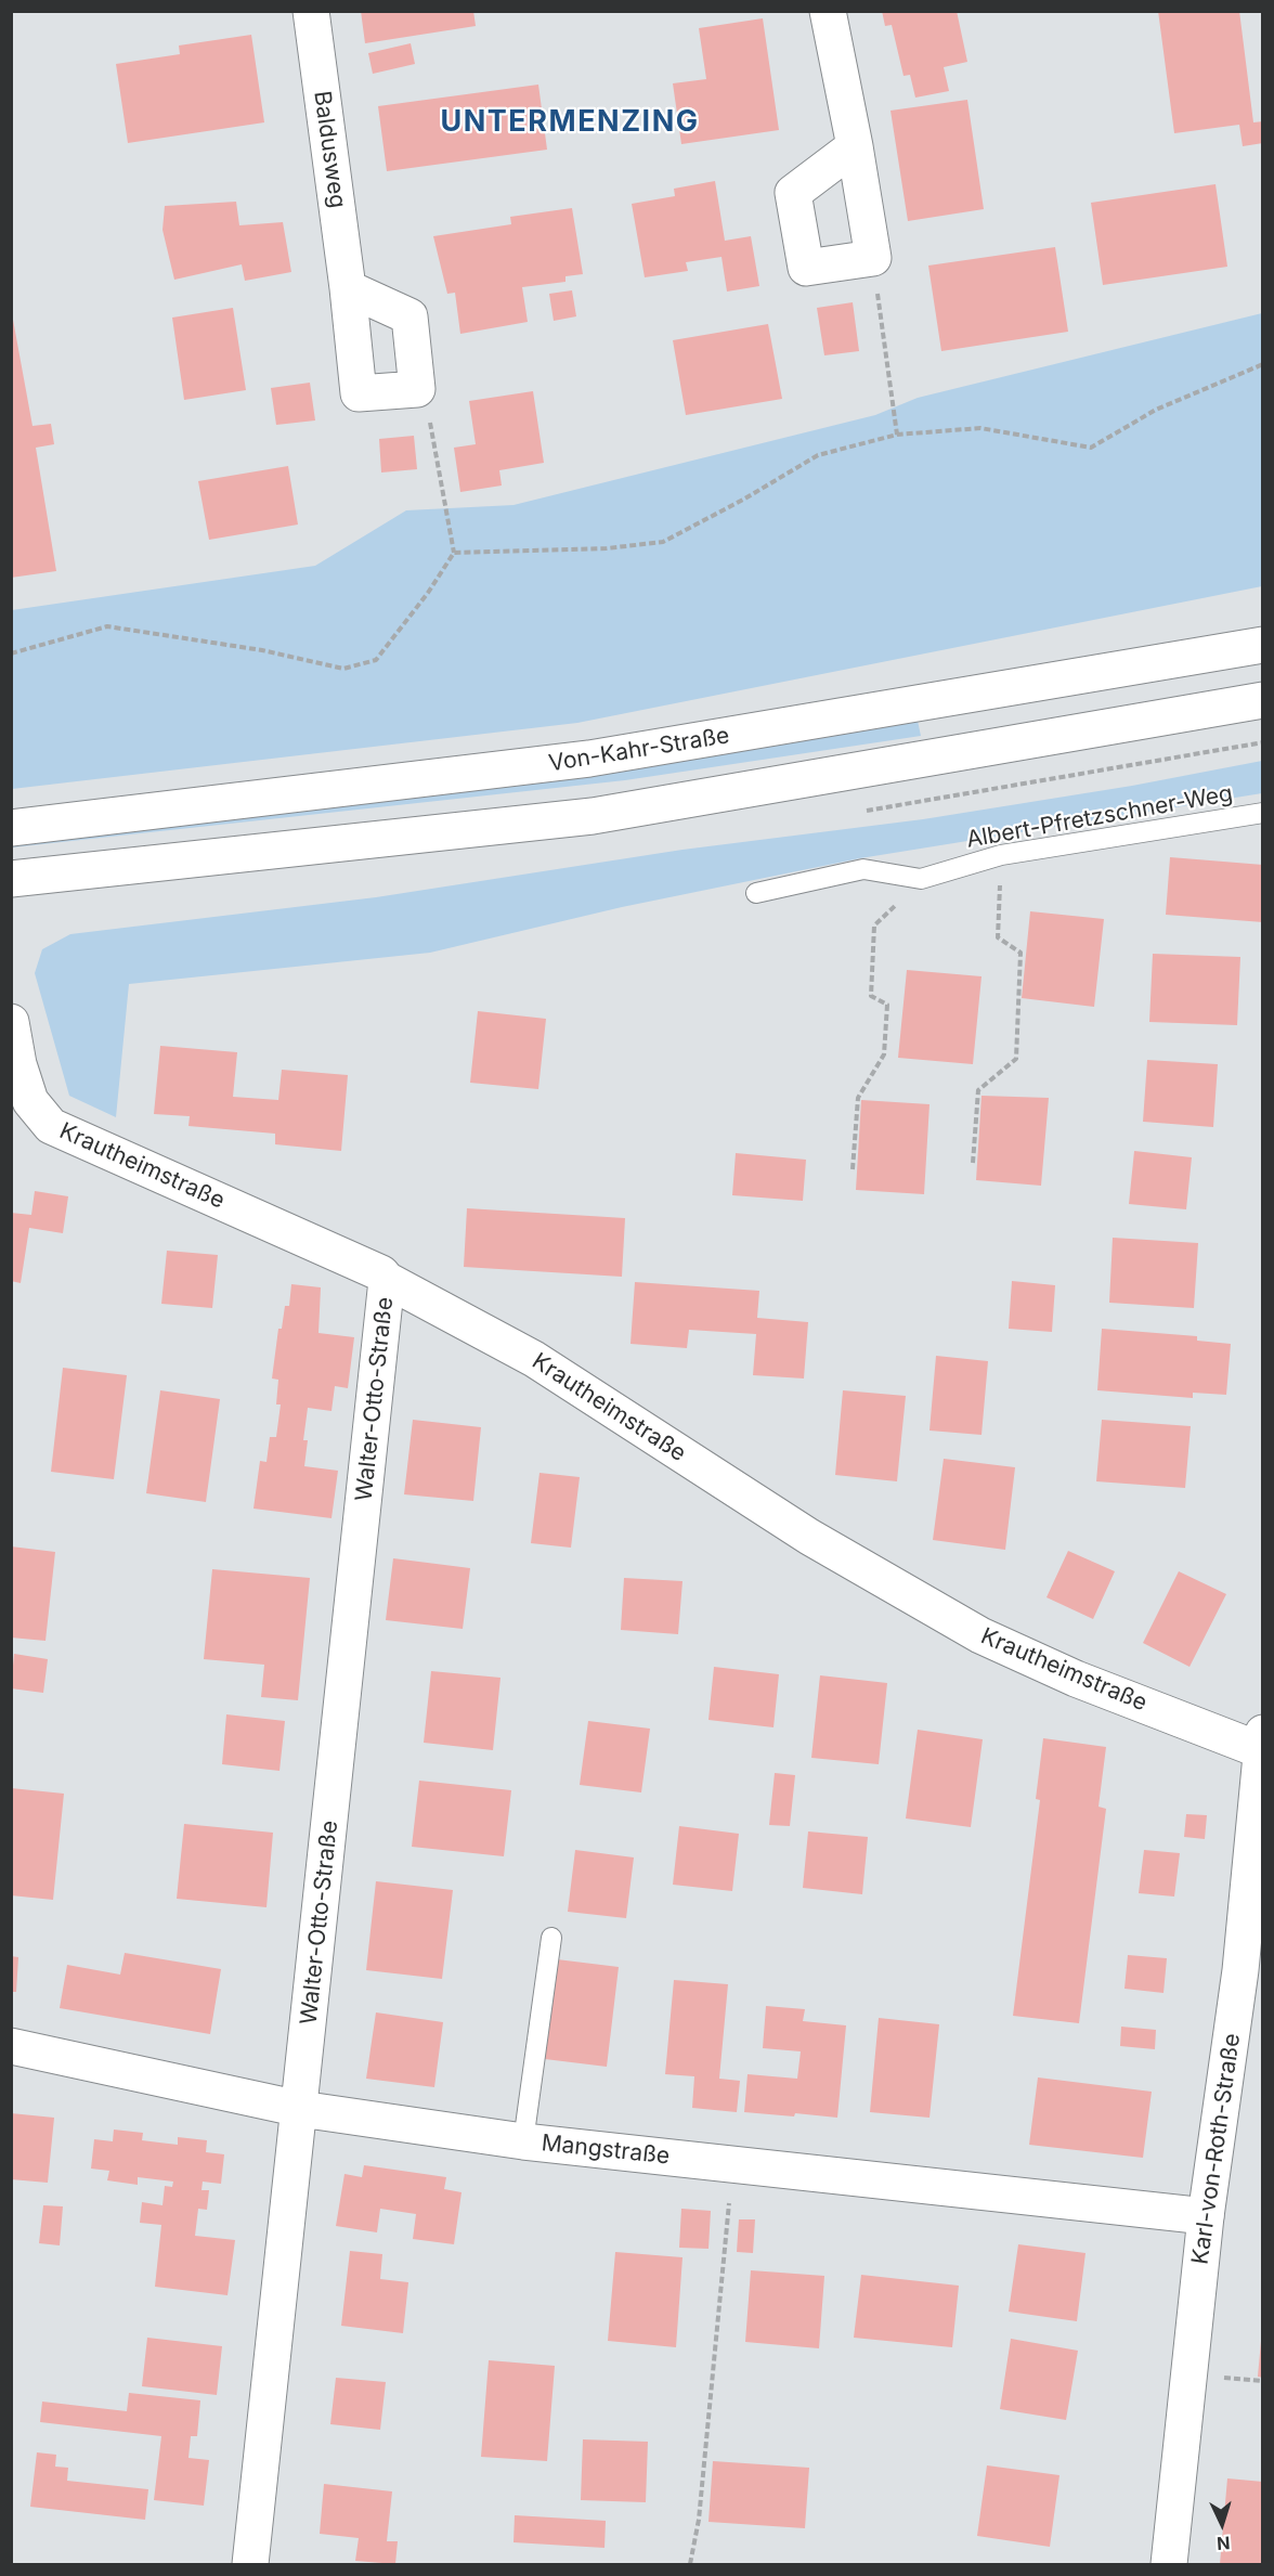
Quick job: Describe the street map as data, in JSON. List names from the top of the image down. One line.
{"streets":{"street":["Baldusweg","Von-Kahr-Straße","Krautheimstraße","Walter-Otto-Straße","Karl-von-Roth-Straße","Mangstraße"],"lane":["Albert-Pfretzschner-Weg"]},"crossings":[["Krautheimstraße","Walter-Otto-Straße"],["Krautheimstraße","Karl-von-Roth-Straße"],["Walter-Otto-Straße","Mangstraße"],["Karl-von-Roth-Straße","Mangstraße"]],"districts":["UNTERMENZING"],"north":"bottom"}
